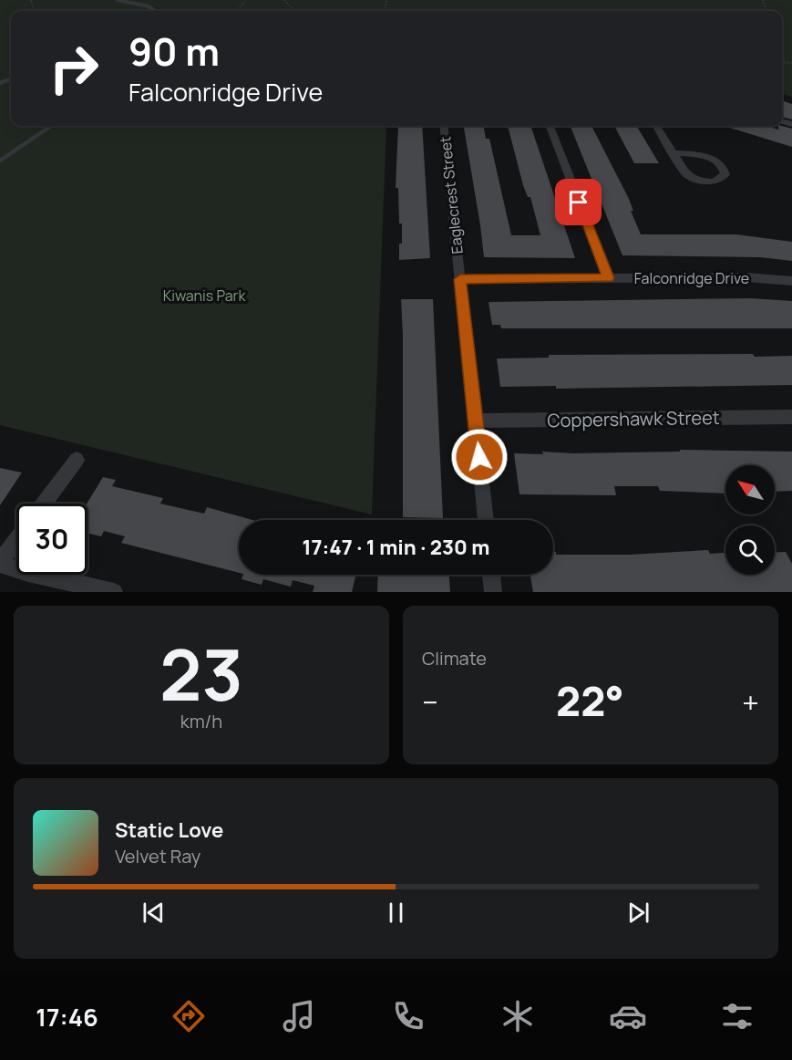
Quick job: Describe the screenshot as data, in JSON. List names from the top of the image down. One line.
{"streets":{"street":["Eaglecrest Street","Falconridge Drive","Coppershawk Street"]},"crossings":[["Eaglecrest Street","Falconridge Drive"],["Eaglecrest Street","Coppershawk Street"]],"parks":["Kiwanis Park"],"north":"top left","page":{"turn":["90 m","Falconridge Drive"],"limit":"30","trip":"17:47 · 1 min · 230 m","tile":[["23","km/h"],"Climate"],"heat":["−","22°","+"],"song":["Static Love","Velvet Ray"],"tabs":"17:46"}}
